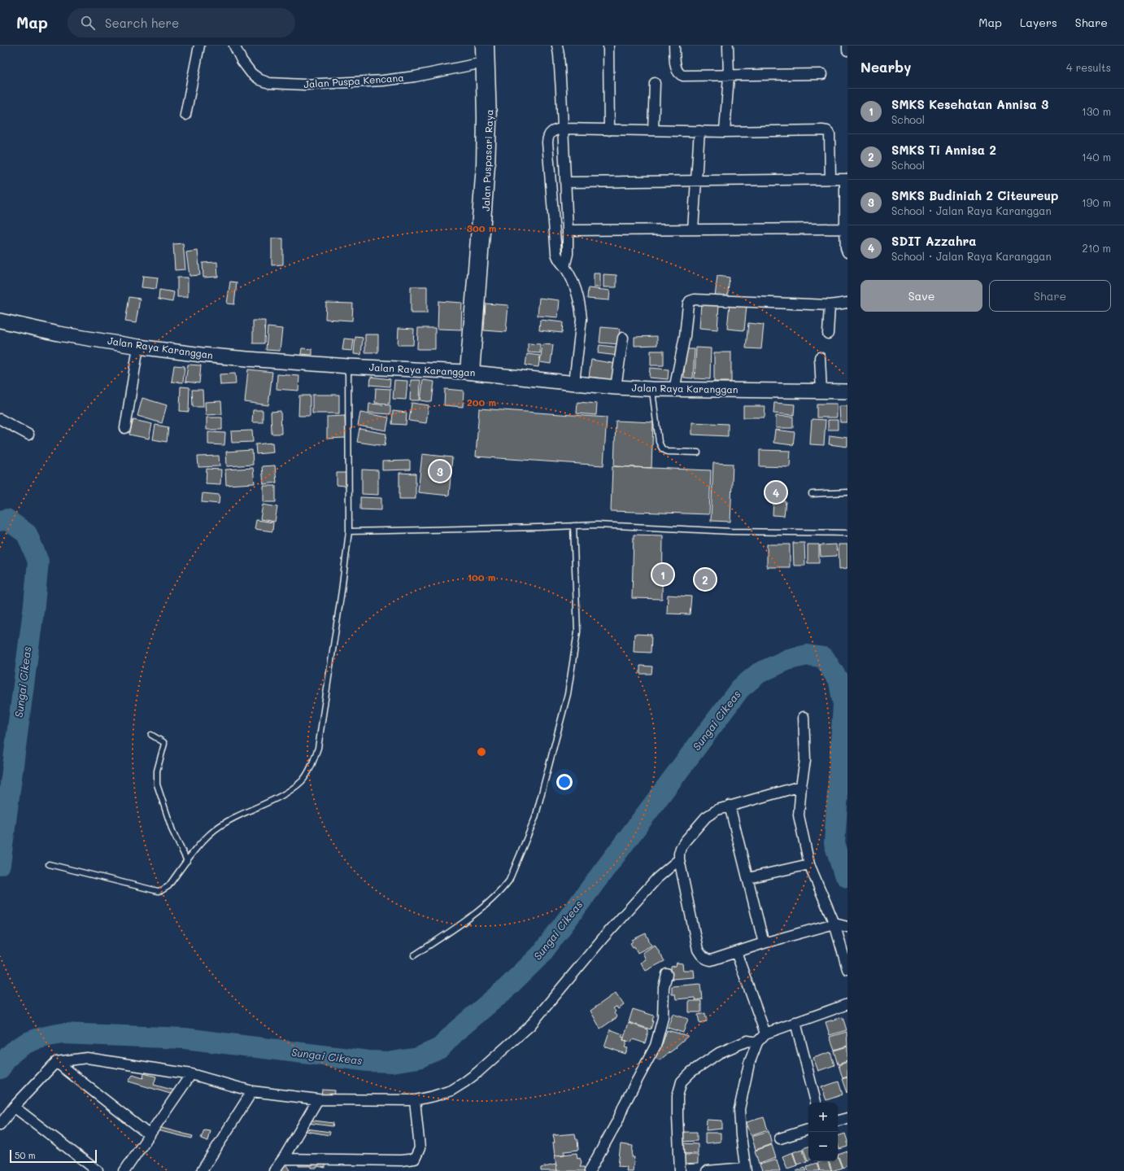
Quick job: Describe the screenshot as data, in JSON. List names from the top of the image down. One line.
{"streets":{"street":["Jalan Puspa Kencana","Jalan Puspasari Raya","Jalan Raya Karanggan"]},"crossings":[["Jalan Puspa Kencana","Jalan Puspasari Raya"],["Jalan Puspasari Raya","Jalan Raya Karanggan"]],"water":["Sungai Cikeas"],"scale_bar":"50 m","page":{"header":"Map","search":"Search here","nav":["Map","Layers","Share"],"heading":["Nearby","4 results"],"list":[{"mark":"1","name":"SMKS Kesehatan Annisa 3","note":"School","value":"130 m"},{"mark":"2","name":"SMKS Ti Annisa 2","note":"School","value":"140 m"},{"mark":"3","name":"SMKS Budiniah 2 Citeureup","note":"School · Jalan Raya Karanggan","value":"190 m"},{"mark":"4","name":"SDIT Azzahra","note":"School · Jalan Raya Karanggan","value":"210 m"}],"buttons":["Save","Share"],"pins":["3","4","1","2"],"map_buttons":["+","−"],"scale":"50 m"},"rings":["300 m","200 m","100 m"]}
